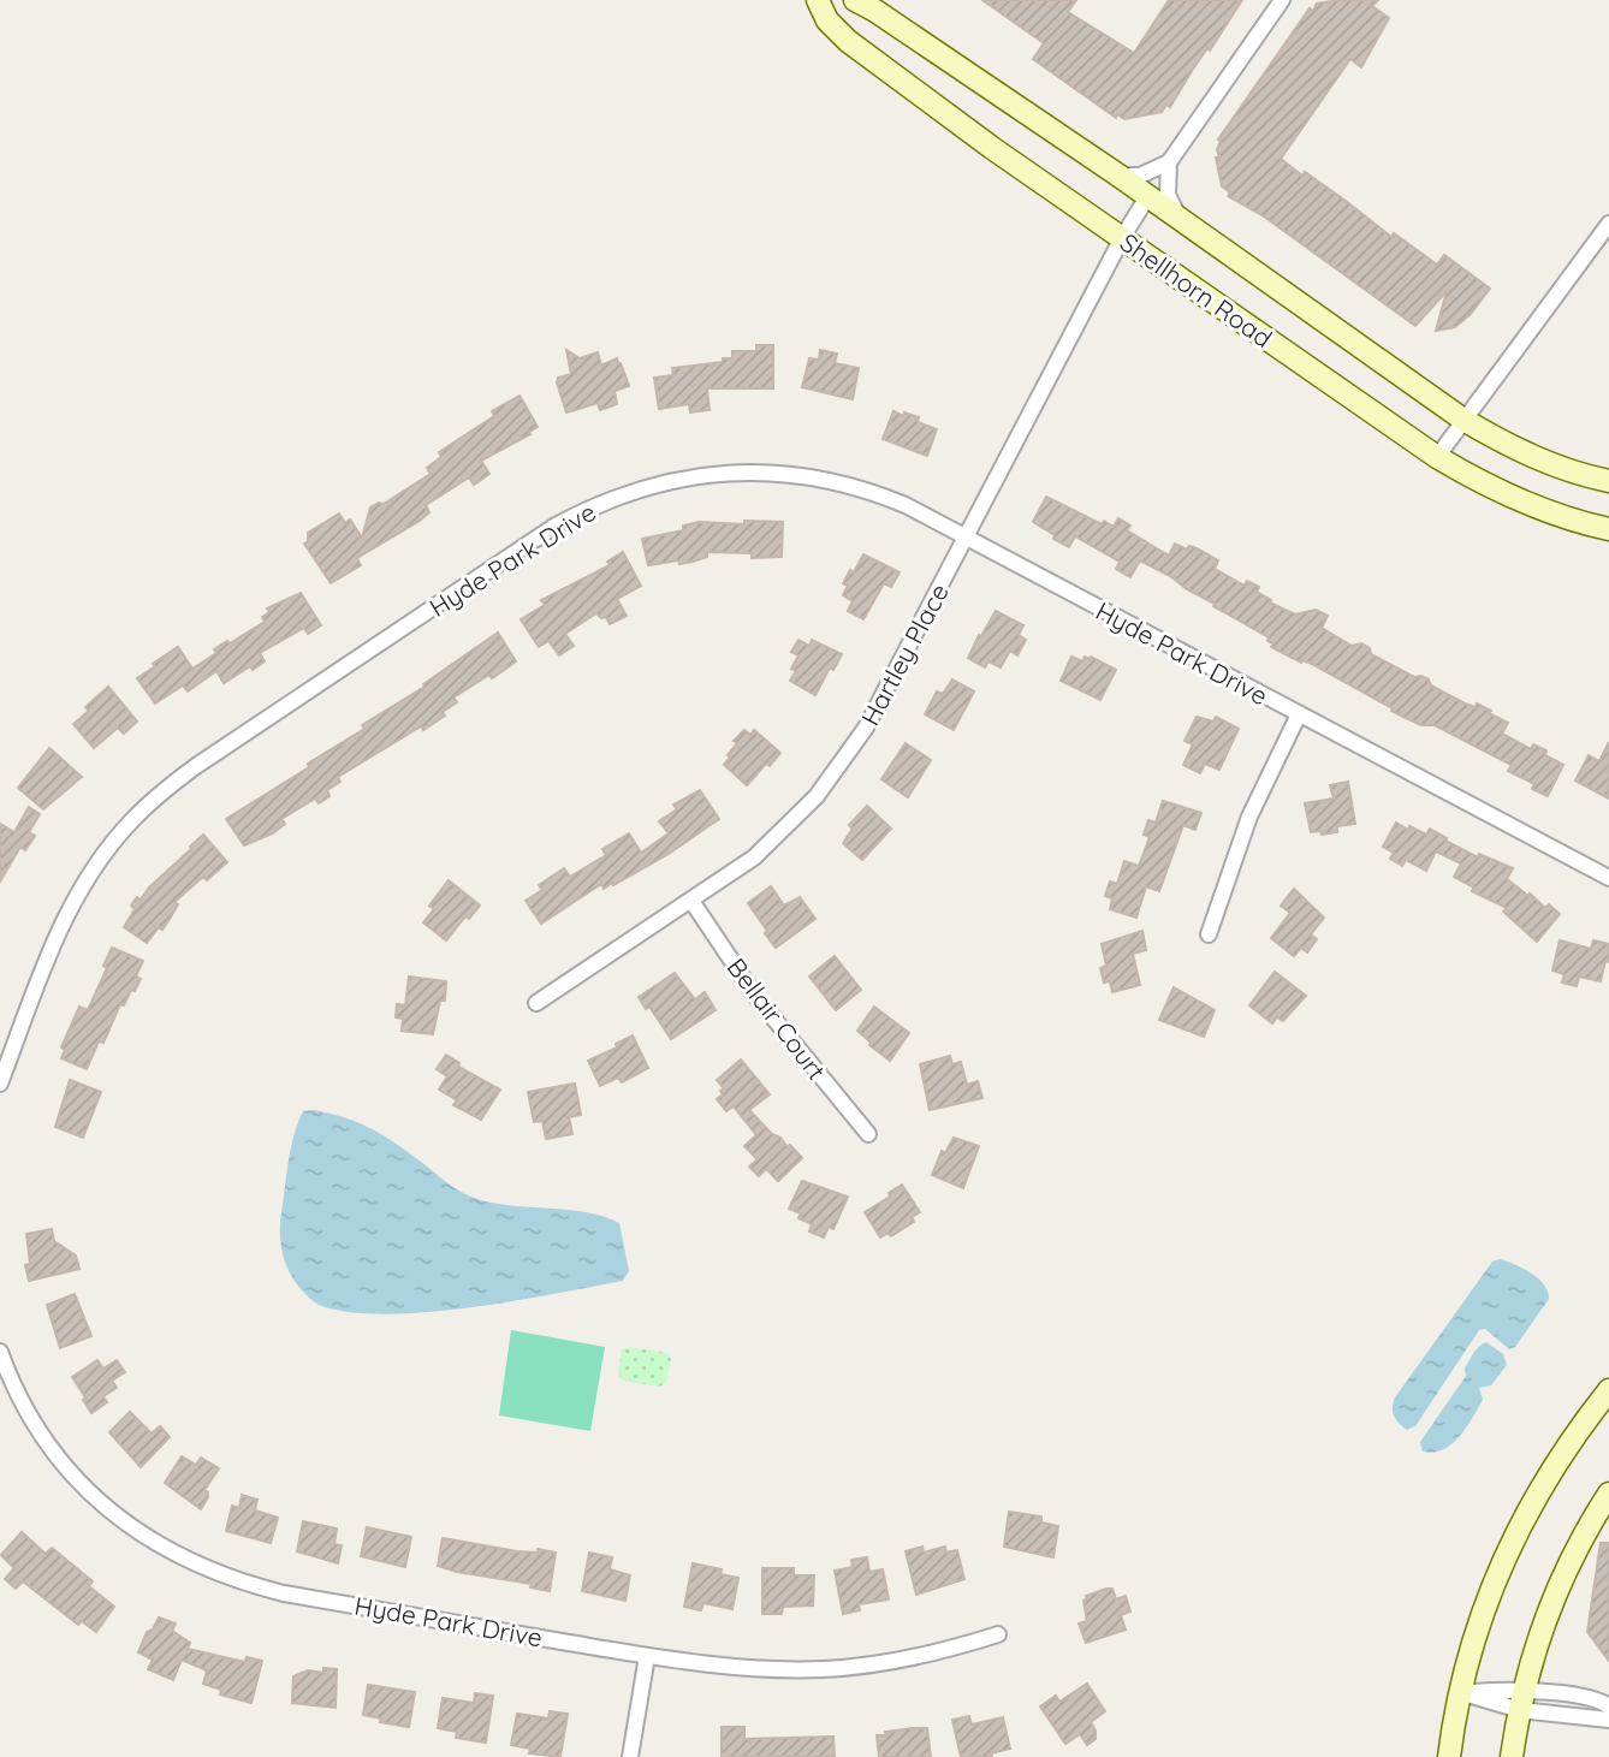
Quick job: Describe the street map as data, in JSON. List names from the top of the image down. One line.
{"streets":{"main road":["Shellhorn Road"],"street":["Hyde Park Drive","Hartley Place","Bellair Court"]},"crossings":[["Shellhorn Road","Hartley Place"],["Hyde Park Drive","Hartley Place"],["Hartley Place","Bellair Court"]]}
